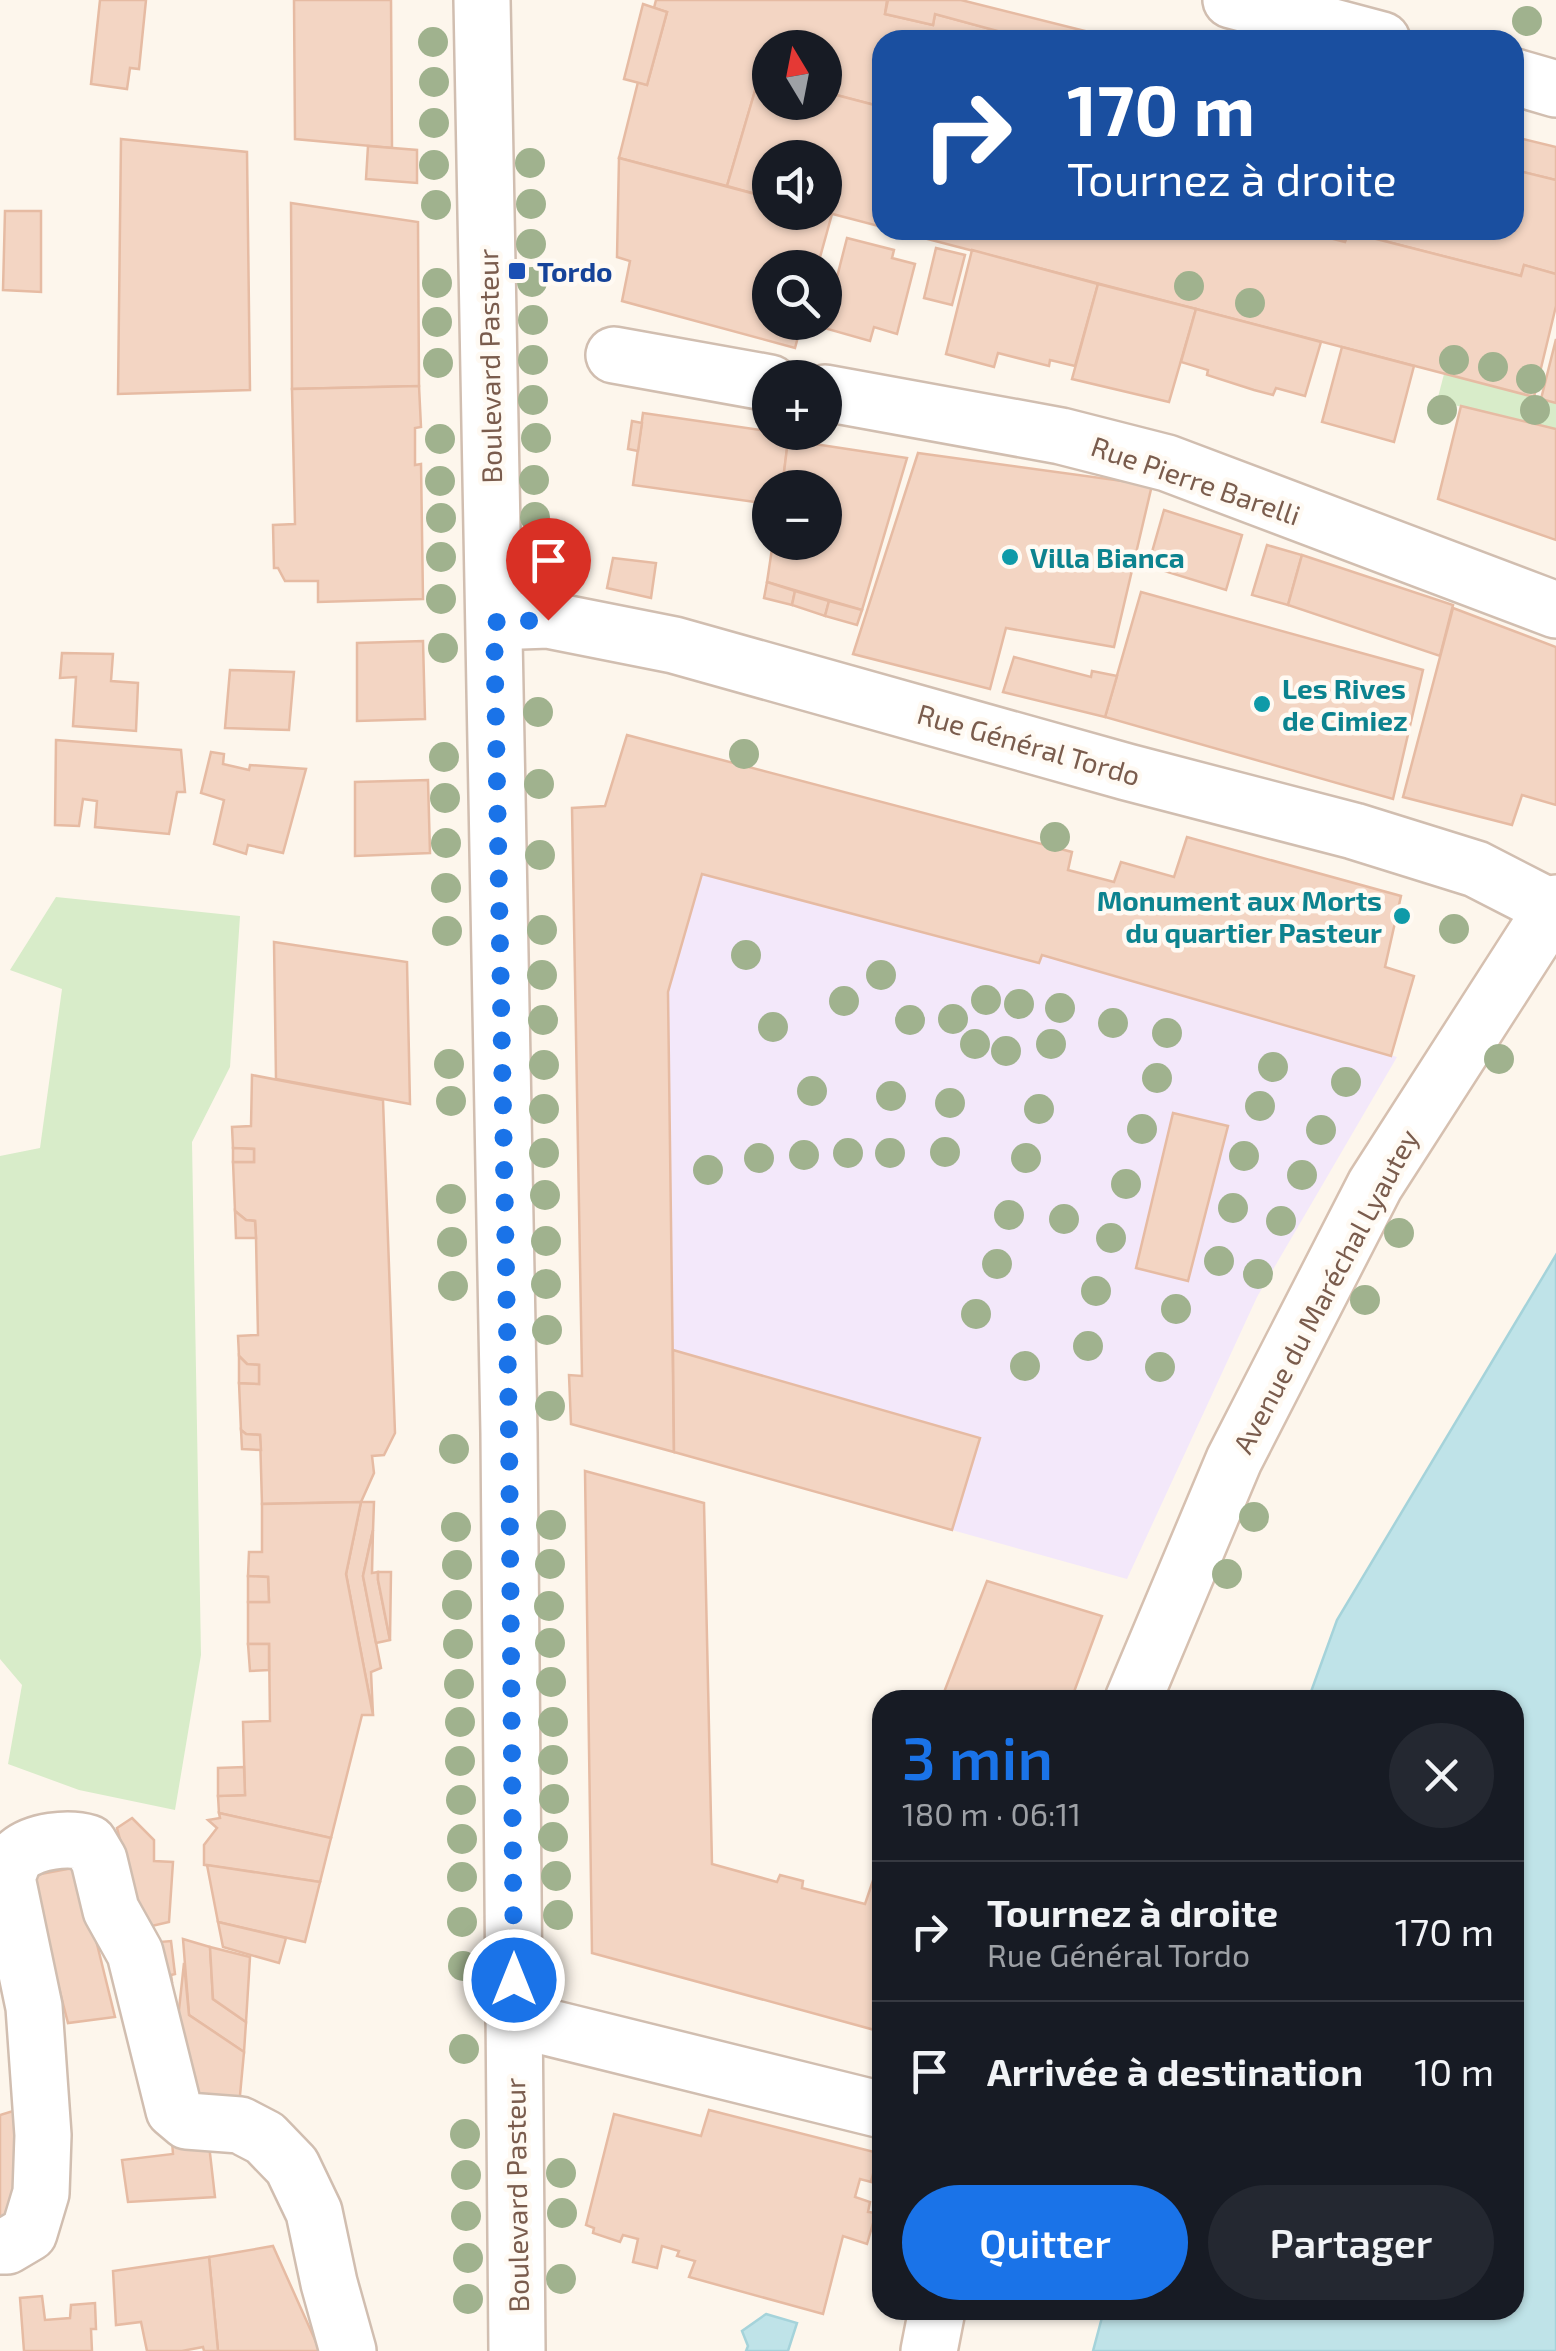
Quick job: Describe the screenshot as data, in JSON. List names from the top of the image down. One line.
{"streets":{"street":["Boulevard Pasteur","Rue Pierre Barelli","Rue Général Tordo","Avenue du Maréchal Lyautey"]},"crossings":[["Boulevard Pasteur","Rue Général Tordo"],["Rue Général Tordo","Avenue du Maréchal Lyautey"]],"places":{"transit":["Tordo"],"other":["Villa Bianca","Les Rives de Cimiez","Monument aux Morts du quartier Pasteur"]},"north":"top","page":{"map_buttons":["+","−"],"turn":["170 m","Tournez à droite"],"heading":["3 min","180 m · 06:11"],"list":[{"name":"Tournez à droite","note":"Rue Général Tordo","value":"170 m"},{"name":"Arrivée à destination","value":"10 m"}],"buttons":["Quitter","Partager"]}}
